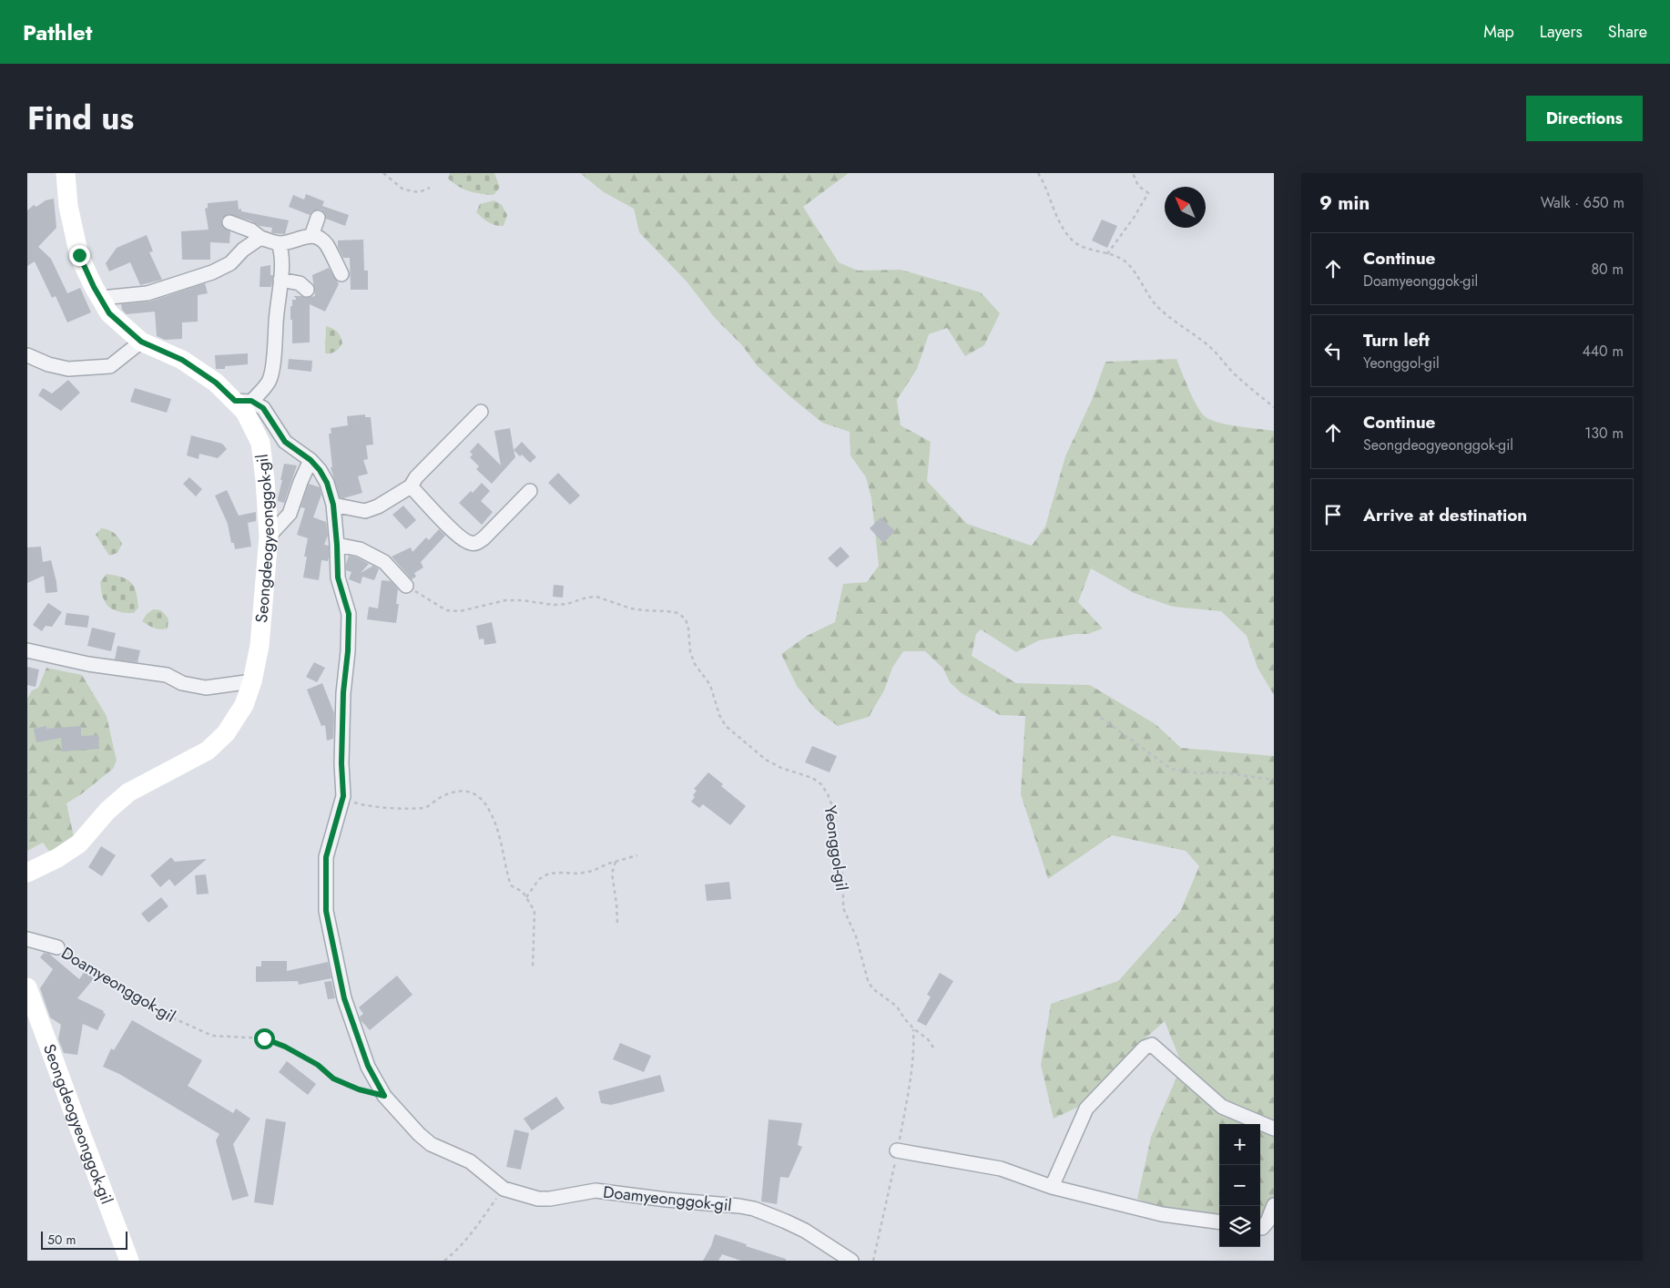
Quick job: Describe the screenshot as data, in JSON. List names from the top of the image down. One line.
{"streets":{"main road":["Seongdeogyeonggok-gil"],"street":["Doamyeonggok-gil"],"path":["Yeonggol-gil"]},"scale_bar":"50 m","north":"top left","page":{"header":"Pathlet","nav":["Map","Layers","Share"],"title":"Find us","buttons":"Directions","heading":["9 min","Walk · 650 m"],"list":[["Continue","Doamyeonggok-gil","80 m"],["Turn left","Yeonggol-gil","440 m"],["Continue","Seongdeogyeonggok-gil","130 m"],"Arrive at destination"],"map_buttons":["+","−"],"scale":"50 m"}}
